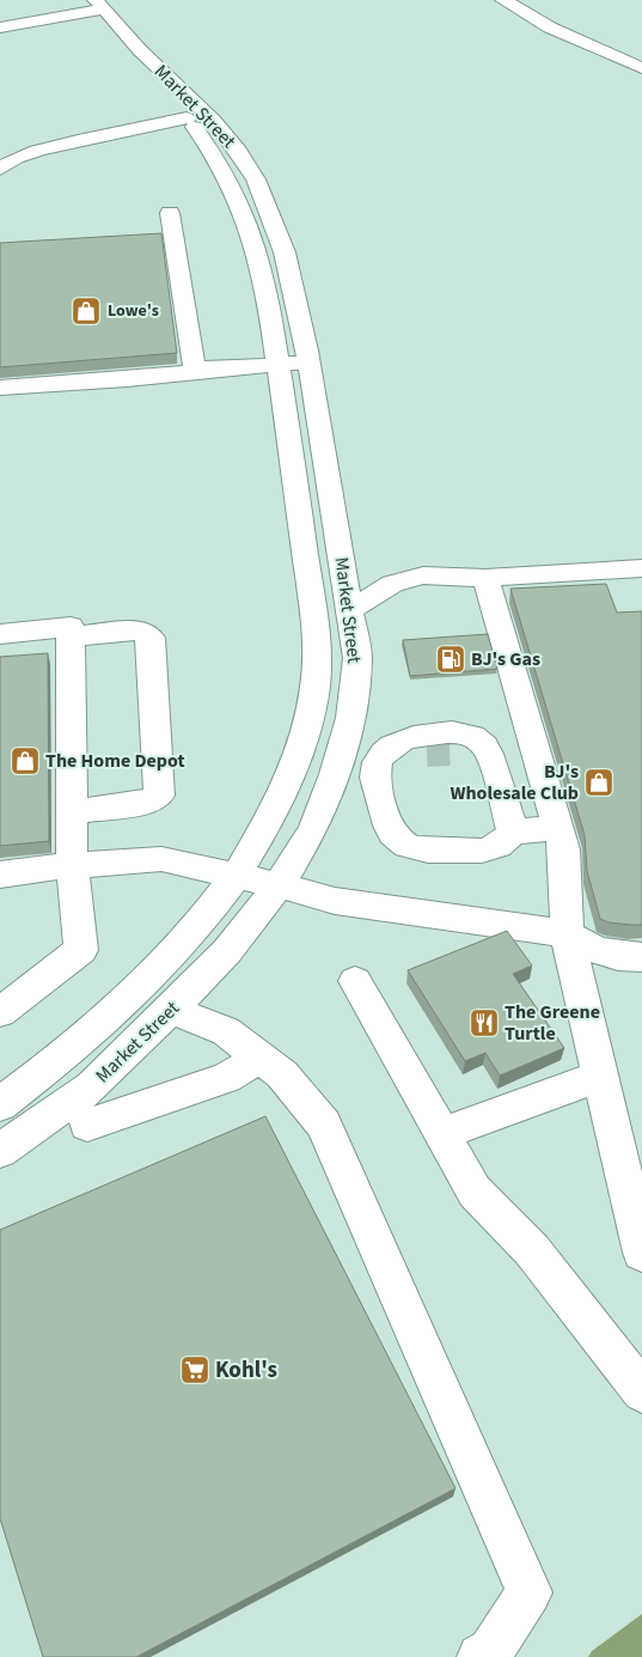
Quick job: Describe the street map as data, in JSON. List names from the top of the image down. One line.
{"streets":{"street":["Market Street"]},"places":{"shop":["Lowe's","The Home Depot","BJ's Wholesale Club"],"fuel station":["BJ's Gas"],"restaurant":["The Greene Turtle"],"supermarket":["Kohl's"]}}
